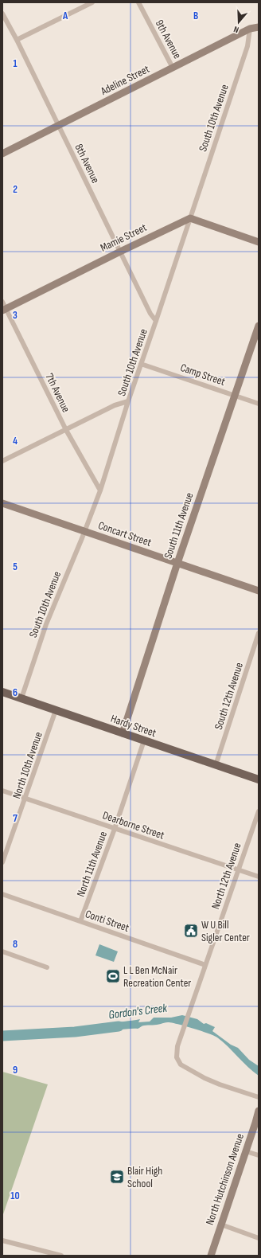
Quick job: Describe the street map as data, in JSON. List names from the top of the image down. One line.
{"streets":{"main road":["Hardy Street"],"street":["9th Avenue","Adeline Street","South 10th Avenue","8th Avenue","Mamie Street","Camp Street","7th Avenue","South 11th Avenue","Concart Street","South 12th Avenue","North 10th Avenue","Dearborne Street","North 11th Avenue","North 12th Avenue","Conti Street","North Hutchinson Avenue"]},"crossings":[["9th Avenue","Adeline Street"],["Adeline Street","South 10th Avenue"],["Adeline Street","8th Avenue"],["South 10th Avenue","8th Avenue"],["South 10th Avenue","Mamie Street"],["South 10th Avenue","Camp Street"],["South 10th Avenue","7th Avenue"],["South 10th Avenue","Concart Street"],["South 10th Avenue","Hardy Street"],["8th Avenue","Mamie Street"],["Mamie Street","7th Avenue"],["Camp Street","South 11th Avenue"],["South 11th Avenue","Concart Street"],["South 11th Avenue","Hardy Street"],["South 12th Avenue","Hardy Street"],["Hardy Street","North 10th Avenue"],["Hardy Street","North 11th Avenue"],["North 10th Avenue","Dearborne Street"],["Dearborne Street","North 11th Avenue"],["Dearborne Street","North 12th Avenue"],["North 11th Avenue","Conti Street"],["North 12th Avenue","Conti Street"]],"water":["Gordon's Creek"],"places":{"public building":["W U Bill Sigler Center"],"sports":["L L Ben McNair Recreation Center"],"school or university":["Blair High School"]},"north":"bottom","grid":{"columns":["A","B"],"rows":["1","2","3","4","5","6","7","8","9","10"]}}
